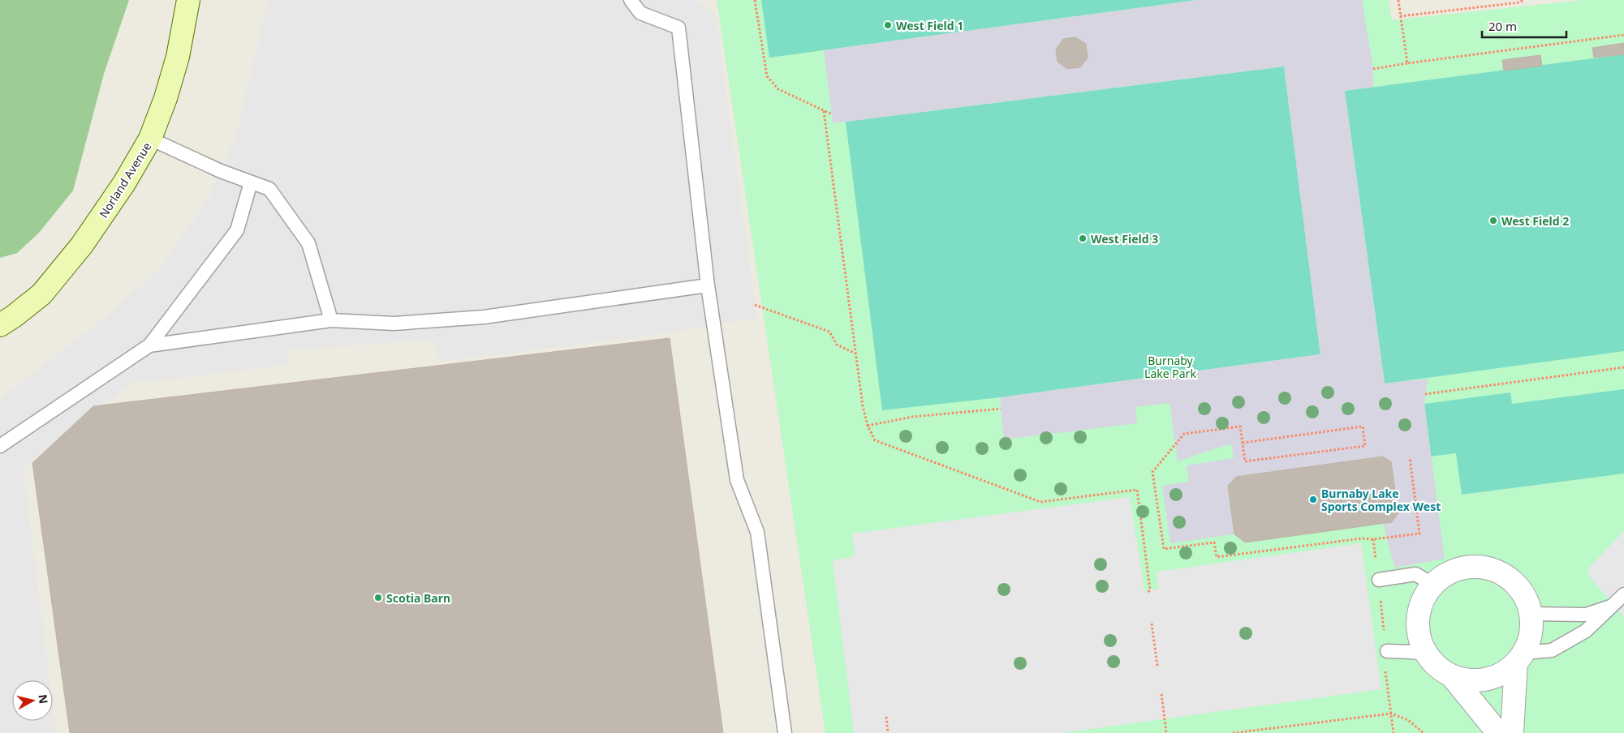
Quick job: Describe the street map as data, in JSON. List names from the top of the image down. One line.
{"streets":{"street":["Norland Avenue"]},"parks":["Burnaby Lake Park"],"places":["West Field 1","West Field 2","West Field 3","Burnaby Lake Sports Complex West","Scotia Barn"],"scale_bar":"20 m","north":"right"}
